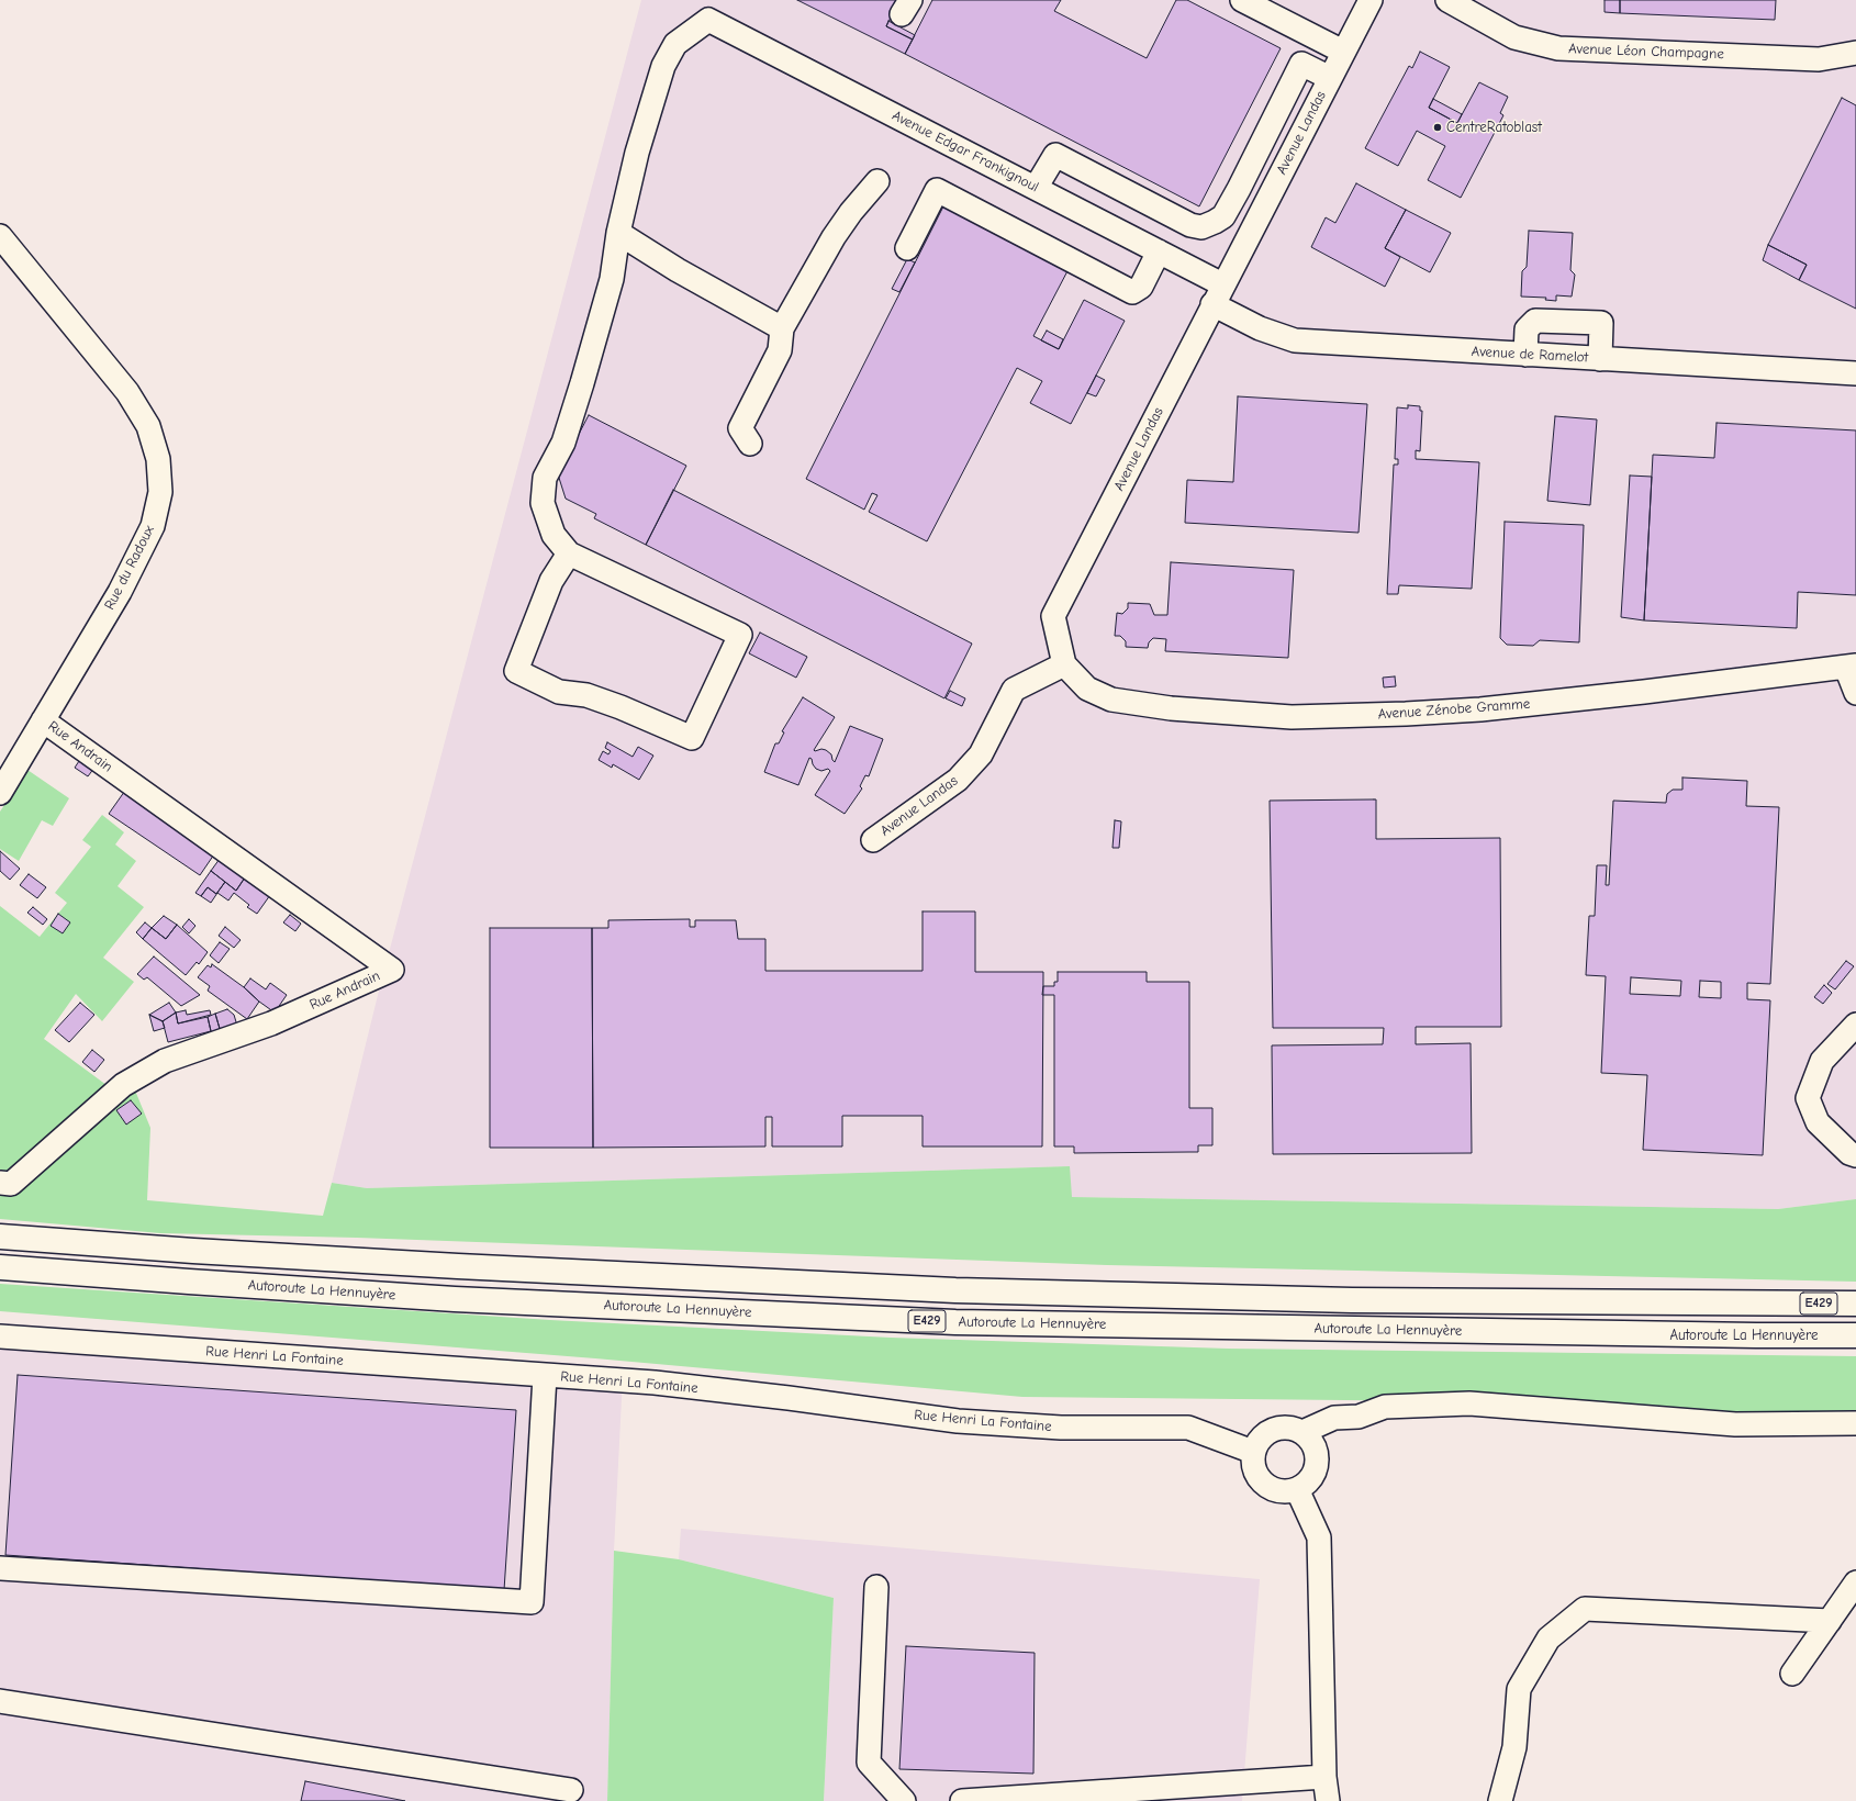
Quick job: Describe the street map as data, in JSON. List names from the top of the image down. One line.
{"streets":{"highway":["Autoroute La Hennuyère","E429"],"street":["Avenue Léon Champagne","Avenue Landas","Avenue Edgar Frankignoul","Avenue de Ramelot","Rue du Radoux","Avenue Zénobe Gramme","Rue Andrain","Rue Henri La Fontaine"]},"crossings":[["Avenue Landas","Avenue Edgar Frankignoul"],["Avenue Landas","Avenue de Ramelot"],["Avenue Landas","Avenue Zénobe Gramme"],["Avenue Edgar Frankignoul","Avenue de Ramelot"],["Rue du Radoux","Rue Andrain"]],"places":["CentreRatoblast"]}
